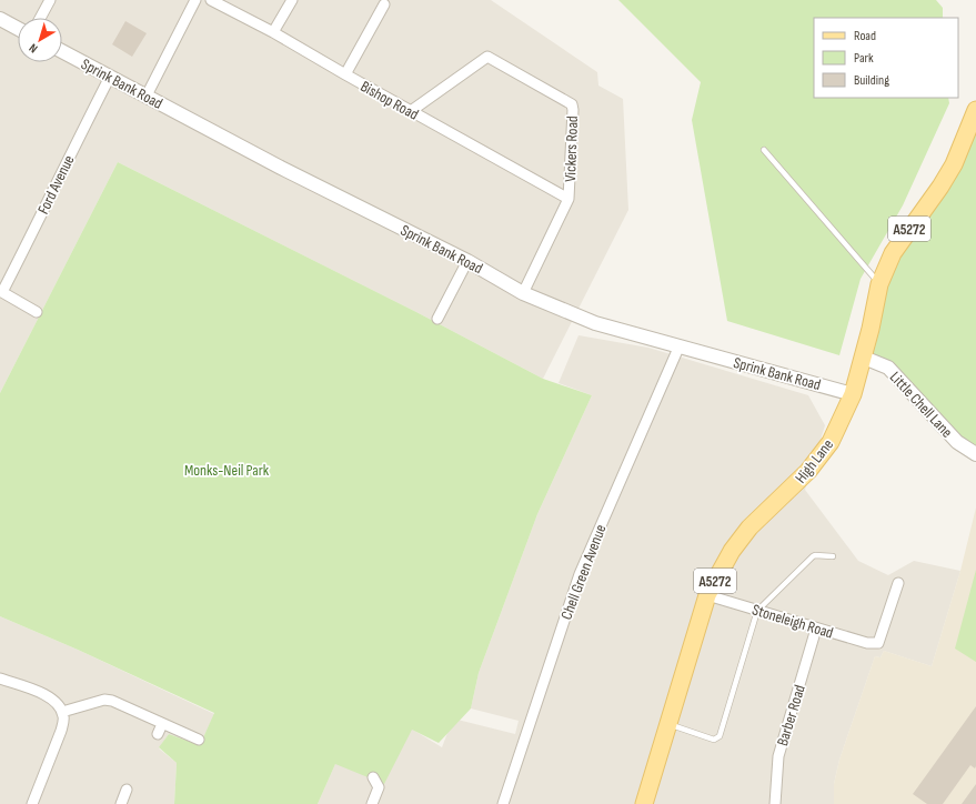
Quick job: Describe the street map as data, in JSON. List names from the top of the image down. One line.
{"streets":{"main road":["A5272","High Lane"],"street":["Sprink Bank Road","Bishop Road","Vickers Road","Ford Avenue","Little Chell Lane","Chell Green Avenue","Stoneleigh Road","Barber Road"]},"crossings":[["Sprink Bank Road","Vickers Road"],["Sprink Bank Road","Ford Avenue"],["Sprink Bank Road","High Lane"],["Sprink Bank Road","Chell Green Avenue"],["Bishop Road","Vickers Road"],["Little Chell Lane","High Lane"],["High Lane","Stoneleigh Road"],["Stoneleigh Road","Barber Road"]],"parks":["Monks-Neil Park"],"legend":["Road","Park","Building"],"north":"bottom left"}
